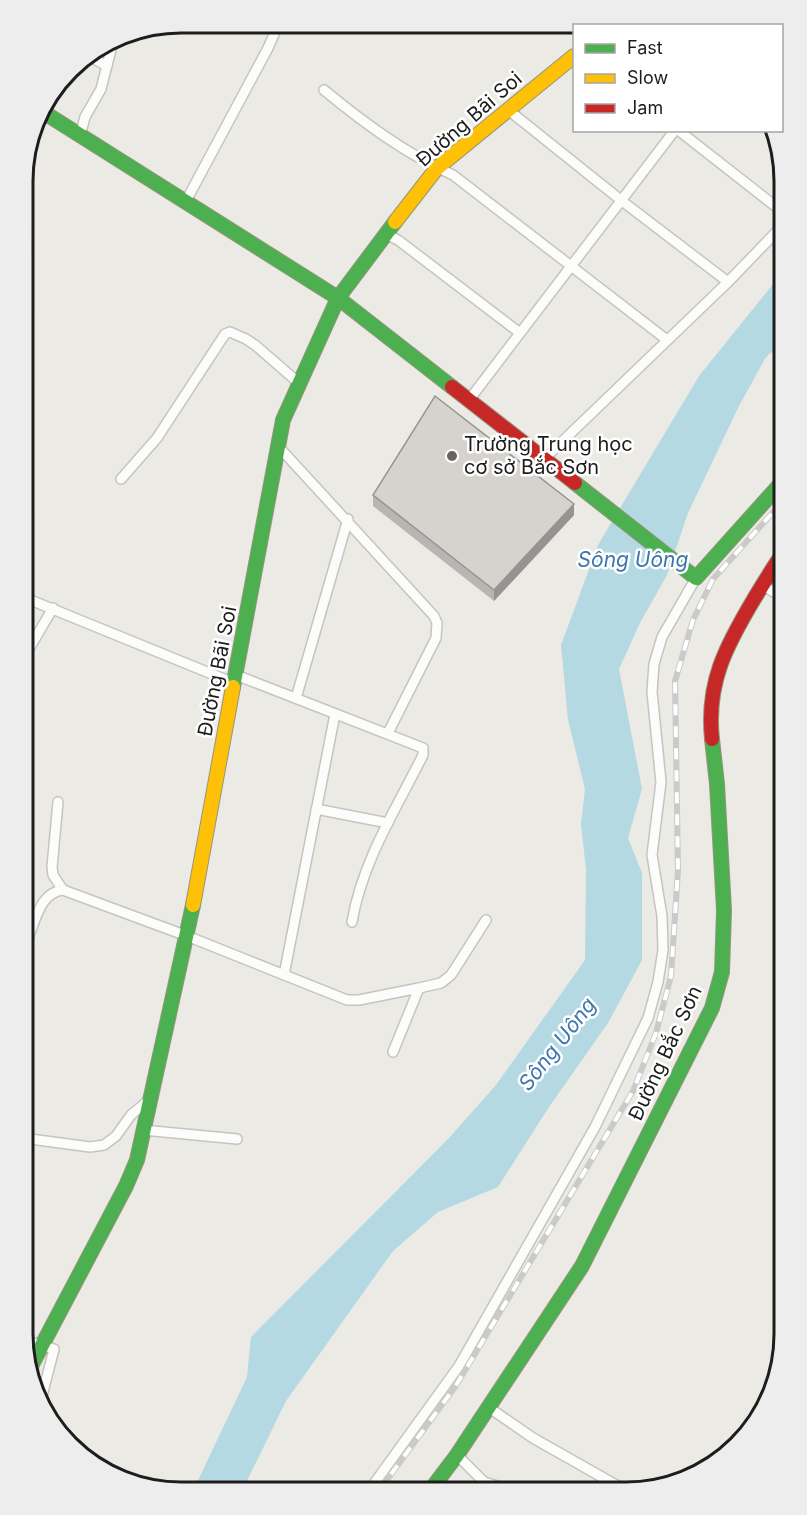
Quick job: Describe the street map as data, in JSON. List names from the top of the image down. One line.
{"streets":{"main road":["Đường Bãi Soi","Đường Bắc Sơn"]},"water":["Sông Uông"],"places":["Trường Trung học cơ sở Bắc Sơn"],"legend":["Fast","Slow","Jam"]}
